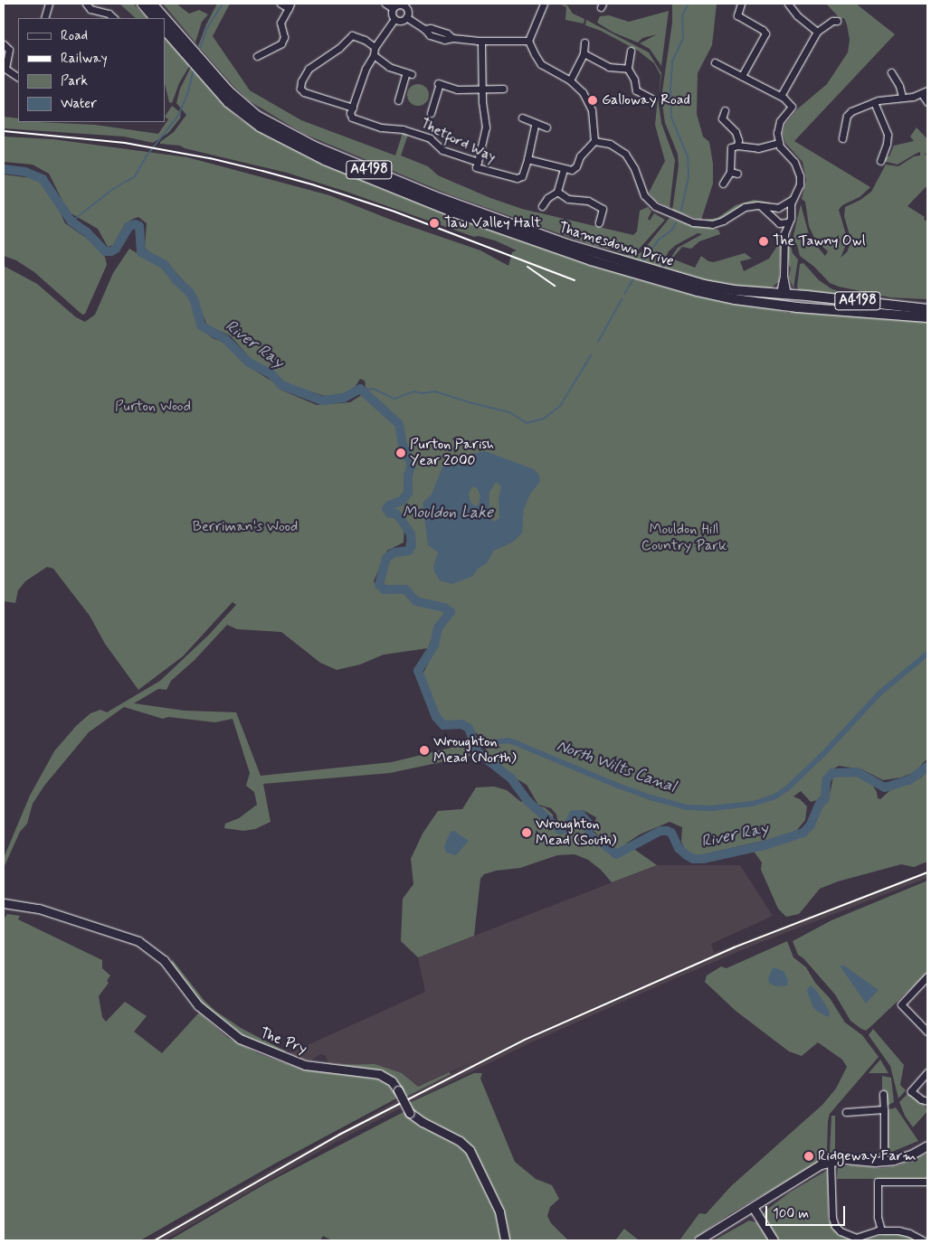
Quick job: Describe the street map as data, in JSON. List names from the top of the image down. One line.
{"streets":{"main road":["A4198","Thamesdown Drive","The Pry"],"street":["Thetford Way"]},"crossings":[["A4198","Thamesdown Drive"]],"water":["River Ray","Mouldon Lake","North Wilts Canal"],"parks":["Purton Wood","Berriman's Wood","Mouldon Hill Country Park"],"places":["Galloway Road","Taw Valley Halt","The Tawny Owl","Purton Parish Year 2000","Wroughton Mead (North)","Wroughton Mead (South)","Ridgeway Farm"],"legend":["Road","Railway","Park","Water"],"scale_bar":"100 m"}
